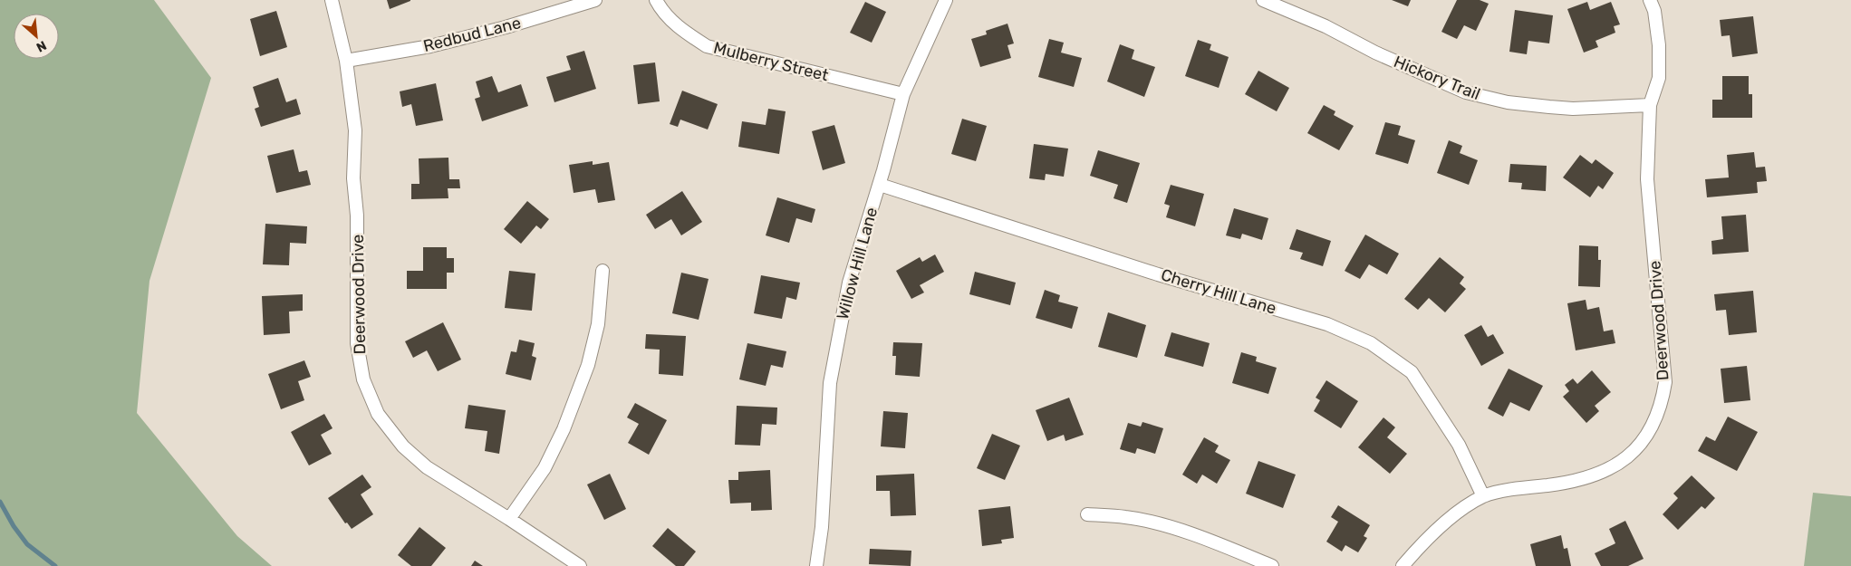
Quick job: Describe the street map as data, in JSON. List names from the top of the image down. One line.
{"streets":{"street":["Redbud Lane","Mulberry Street","Hickory Trail","Willow Hill Lane","Cherry Hill Lane","Deerwood Drive"]},"crossings":[["Redbud Lane","Deerwood Drive"],["Mulberry Street","Willow Hill Lane"],["Hickory Trail","Deerwood Drive"],["Willow Hill Lane","Cherry Hill Lane"],["Cherry Hill Lane","Deerwood Drive"]],"north":"bottom right"}
